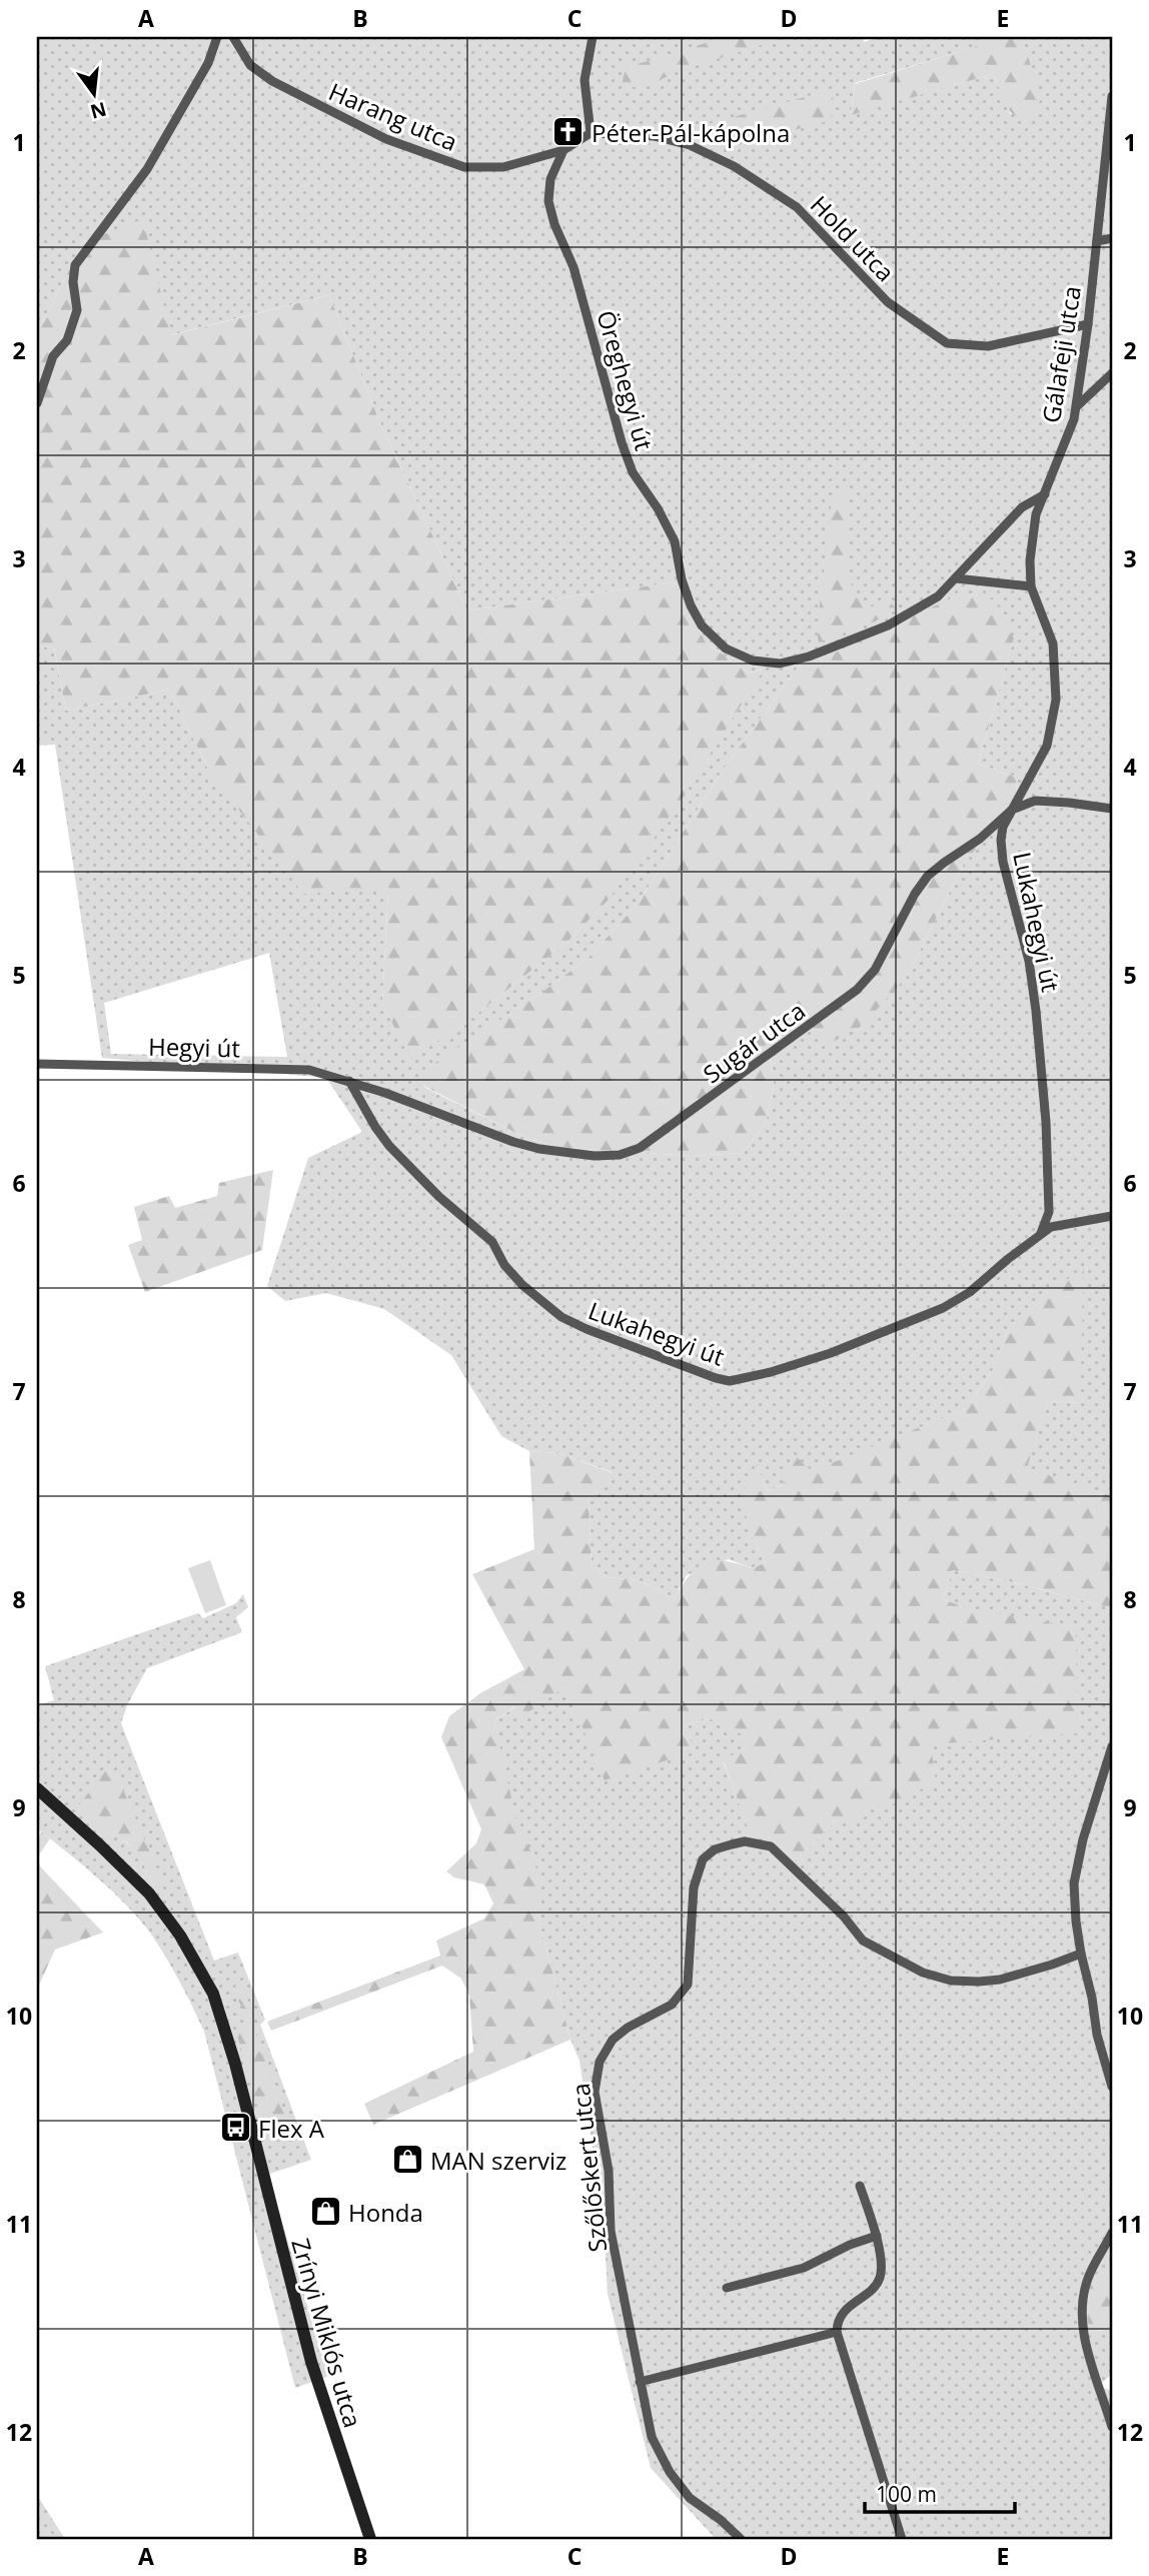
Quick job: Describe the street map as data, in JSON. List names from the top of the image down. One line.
{"streets":{"main road":["Zrínyi Miklós utca"],"street":["Harang utca","Hold utca","Gálafeji utca","Öreghegyi út","Lukahegyi út","Sugár utca","Hegyi út","Szőlőskert utca"]},"crossings":[["Harang utca","Öreghegyi út"],["Hold utca","Gálafeji utca"],["Gálafeji utca","Öreghegyi út"],["Gálafeji utca","Lukahegyi út"],["Gálafeji utca","Sugár utca"],["Lukahegyi út","Sugár utca"],["Lukahegyi út","Hegyi út"],["Sugár utca","Hegyi út"]],"places":{"church":["Péter-Pál-kápolna"],"bus stop":["Flex A"],"shop":["MAN szerviz","Honda"]},"scale_bar":"100 m","north":"bottom","grid":{"columns":["A","B","C","D","E"],"rows":["1","2","3","4","5","6","7","8","9","10","11","12"]}}
